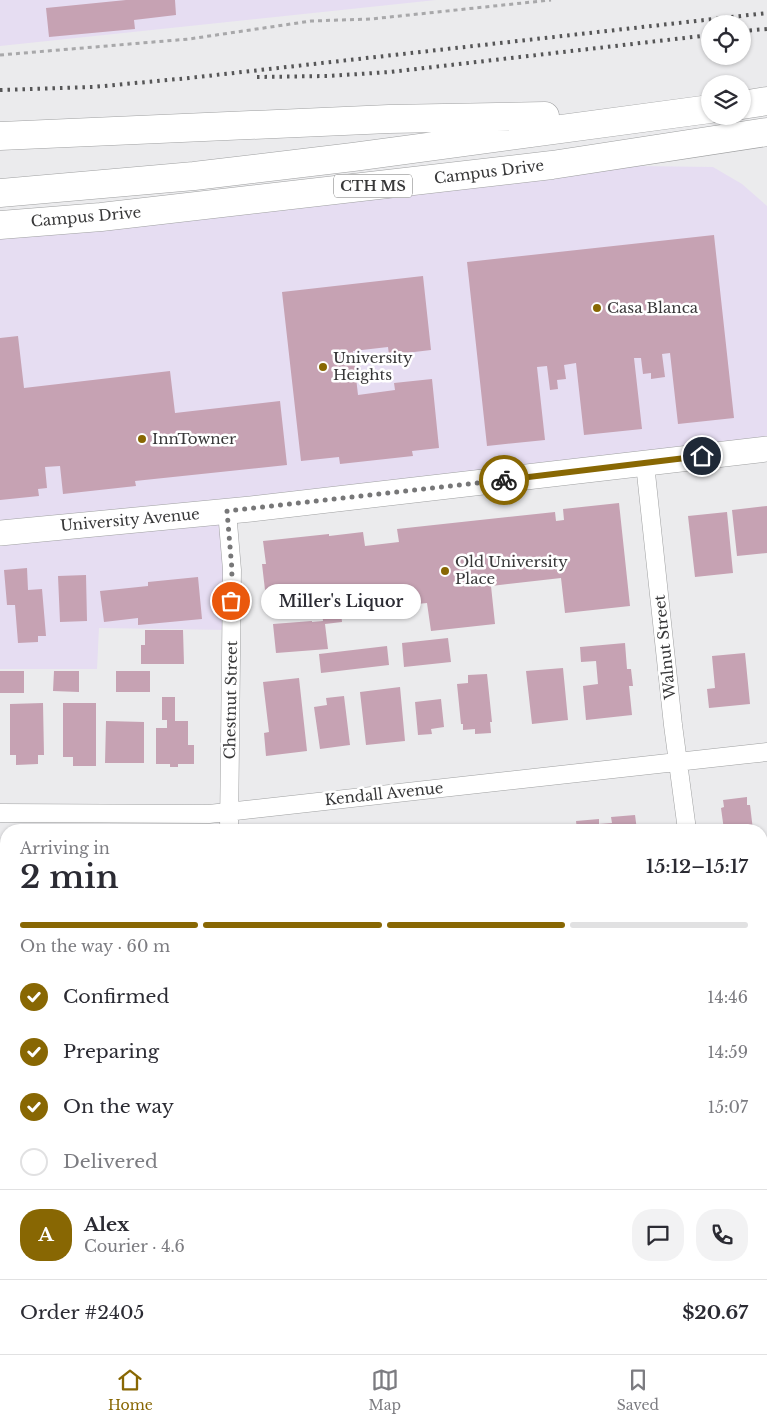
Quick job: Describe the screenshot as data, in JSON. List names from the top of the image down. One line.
{"streets":{"main road":["Campus Drive","CTH MS"],"street":["University Avenue","Walnut Street","Chestnut Street","Kendall Avenue"]},"crossings":[["University Avenue","Walnut Street"],["University Avenue","Chestnut Street"],["Walnut Street","Kendall Avenue"],["Chestnut Street","Kendall Avenue"]],"places":["Casa Blanca","University Heights","InnTowner","Old University Place","Miller's Liquor"],"page":{"bubble":"Miller's Liquor","heading":["2 min","Arriving in","15:12–15:17"],"panel":["Alex","Courier · 4.6","Order #2405","$20.67"],"bar":"On the way · 60 m","list":[["Confirmed","14:46"],["Preparing","14:59"],["On the way","15:07"],"Delivered"],"round":"A","tabs":["Home","Map","Saved"]}}
